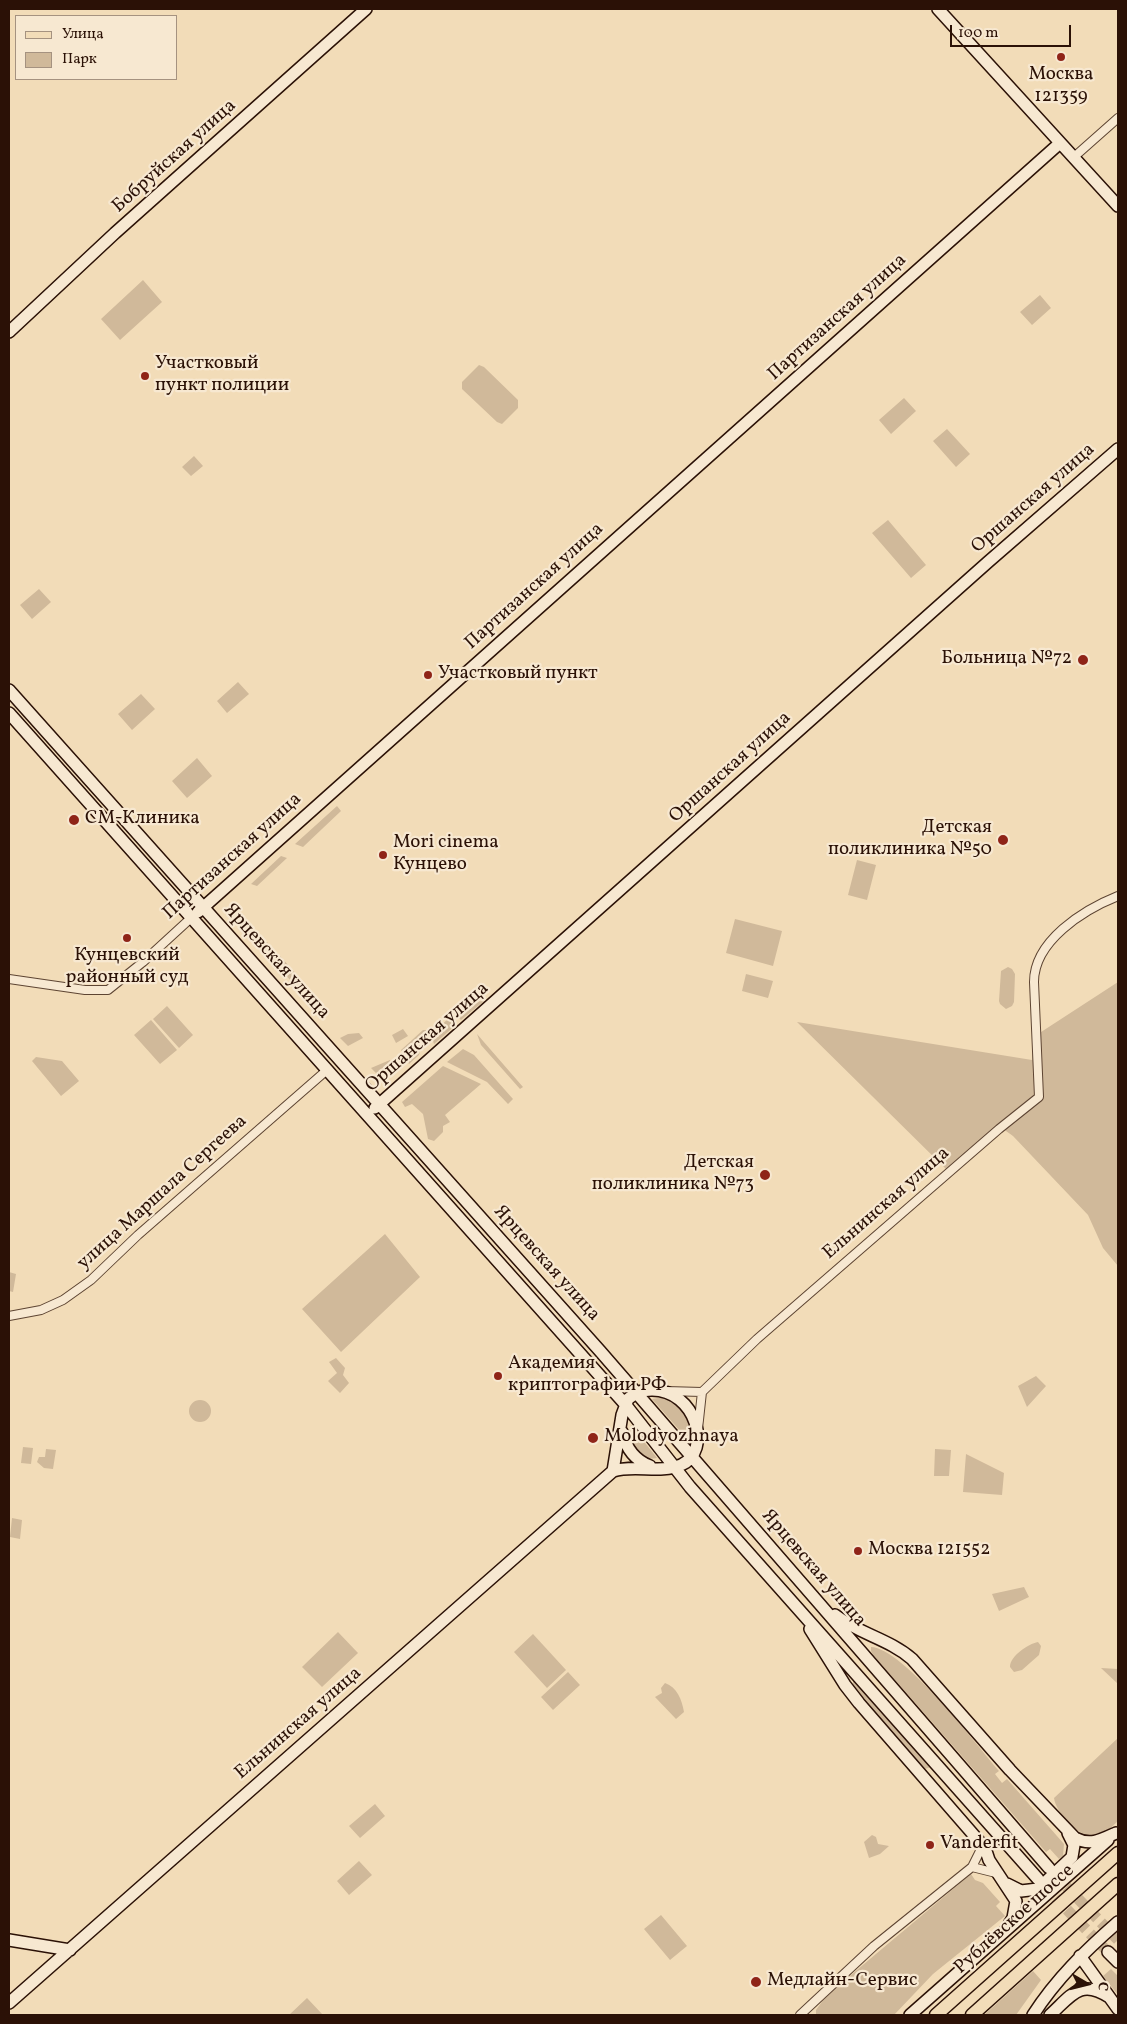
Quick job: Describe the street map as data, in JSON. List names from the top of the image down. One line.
{"streets":{"main road":["Бобруйская улица","Партизанская улица","Оршанская улица","Ярцевская улица","Ельнинская улица","Рублёвское шоссе"],"street":["улица Маршала Сергеева"]},"crossings":[["Партизанская улица","Ярцевская улица"],["Оршанская улица","Ярцевская улица"],["Ярцевская улица","улица Маршала Сергеева"]],"places":["Москва 121359","Участковый пункт полиции","Больница №72","Участковый пункт","СМ-Клиника","Детская поликлиника №50","Mori cinema Кунцево","Кунцевский районный суд","Детская поликлиника №73","Академия криптографии РФ","Molodyozhnaya","Москва 121552","Vanderfit","Медлайн-Сервис"],"legend":["Улица","Парк"],"scale_bar":"100 m","north":"right"}
